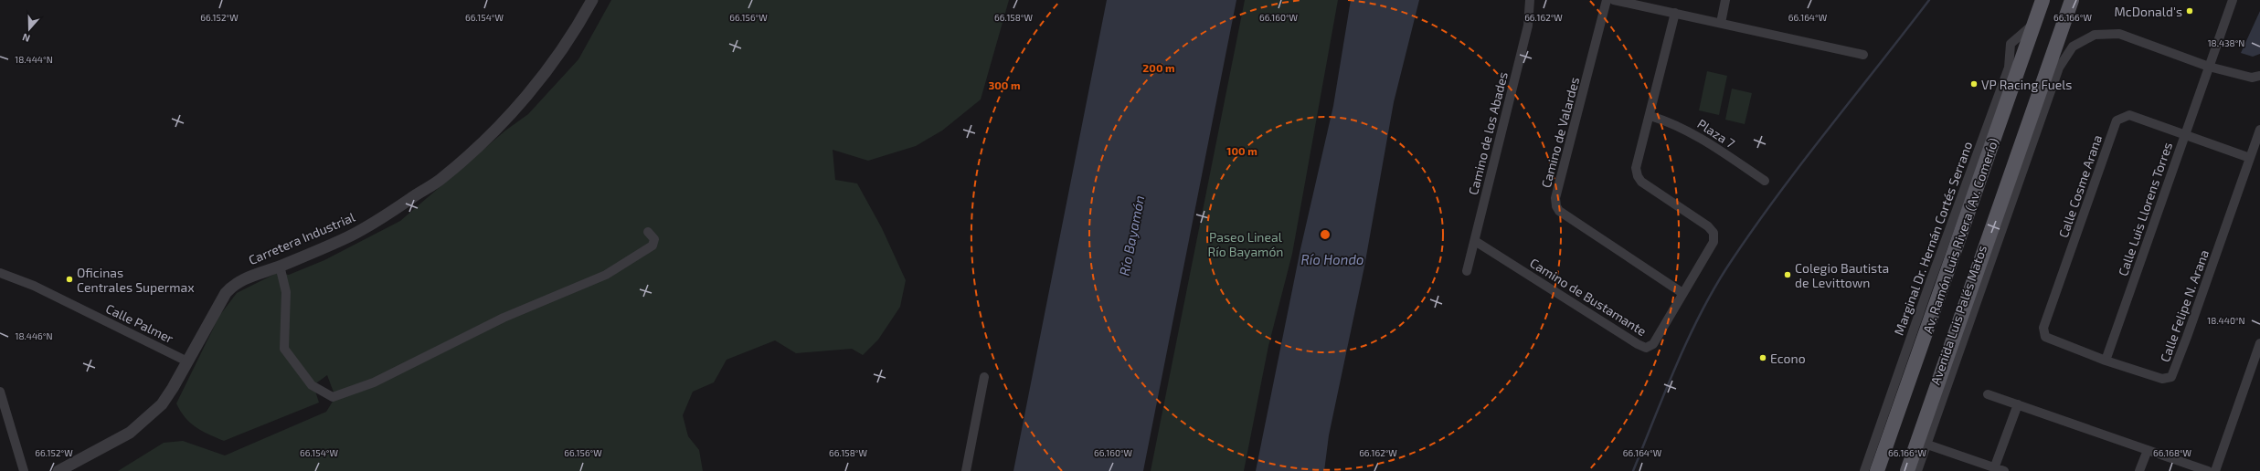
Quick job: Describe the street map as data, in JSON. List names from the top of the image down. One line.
{"streets":{"main road":["Av. Ramón Luis Rivera (Av. Comerío)"],"street":["Camino de Valardes","Camino de los Abades","Plaza 7","Calle Cosme Arana","Calle Luis Llorens Torres","Carretera Industrial","Marginal Dr. Hernán Cortés Serrano","Camino de Bustamante","Calle Felipe N. Arana","Avenida Luis Palés Matos","Calle Palmer"]},"crossings":[["Camino de Valardes","Camino de Bustamante"],["Camino de los Abades","Camino de Bustamante"],["Plaza 7","Camino de Bustamante"],["Calle Cosme Arana","Calle Luis Llorens Torres"],["Calle Cosme Arana","Calle Felipe N. Arana"],["Calle Luis Llorens Torres","Calle Felipe N. Arana"],["Calle Luis Llorens Torres","Avenida Luis Palés Matos"],["Av. Ramón Luis Rivera (Av. Comerío)","Marginal Dr. Hernán Cortés Serrano"],["Carretera Industrial","Calle Palmer"]],"water":["Río Bayamón","Río Hondo"],"parks":["Paseo Lineal Río Bayamón"],"places":["McDonald's","VP Racing Fuels","Colegio Bautista de Levittown","Oficinas Centrales Supermax","Econo"],"north":"bottom","coordinates":["66.152°W","66.154°W","66.156°W","66.158°W","66.160°W","66.162°W","66.164°W","66.166°W","18.438°N","18.444°N","18.440°N","18.446°N","66.168°W"],"rings":["200 m","300 m","100 m"]}
